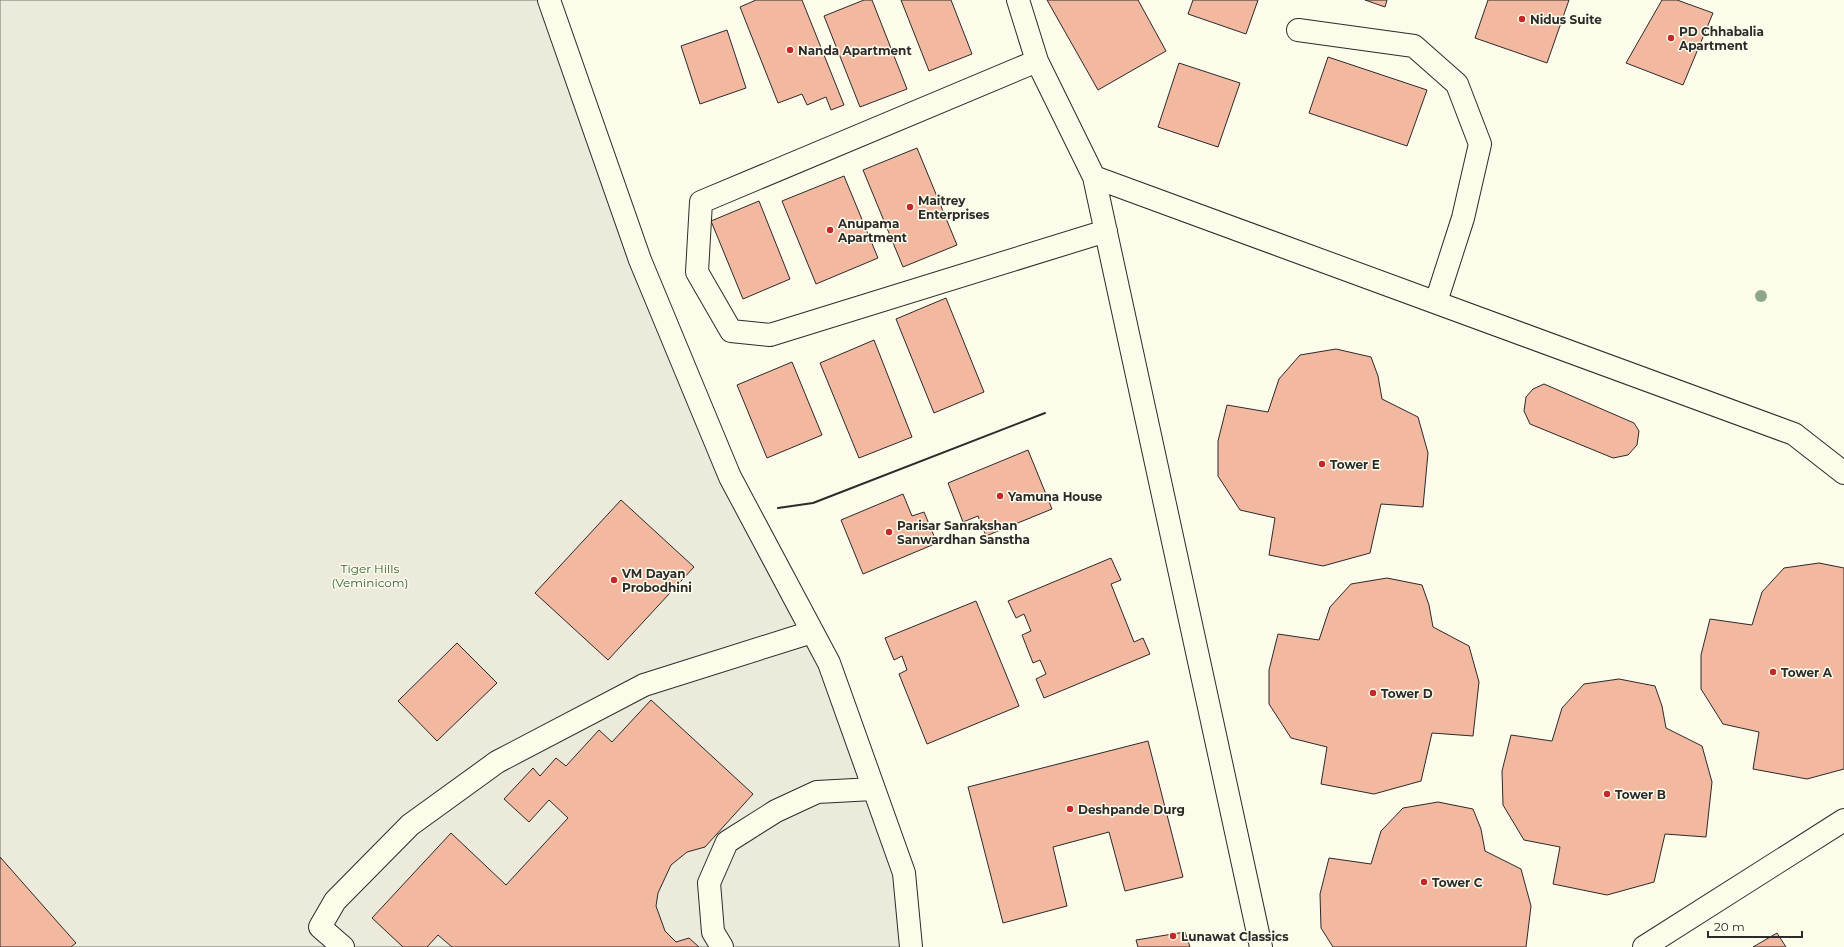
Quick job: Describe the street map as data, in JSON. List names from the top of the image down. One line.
{"parks":["Tiger Hills (Veminicom)"],"places":["Nidus Suite","PD Chhabalia Apartment","Nanda Apartment","Maitrey Enterprises","Anupama Apartment","Tower E","Yamuna House","Parisar Sanrakshan Sanwardhan Sanstha","VM Dayan Probodhini","Tower A","Tower D","Tower B","Deshpande Durg","Tower C","Lunawat Classics"],"scale_bar":"20 m"}
